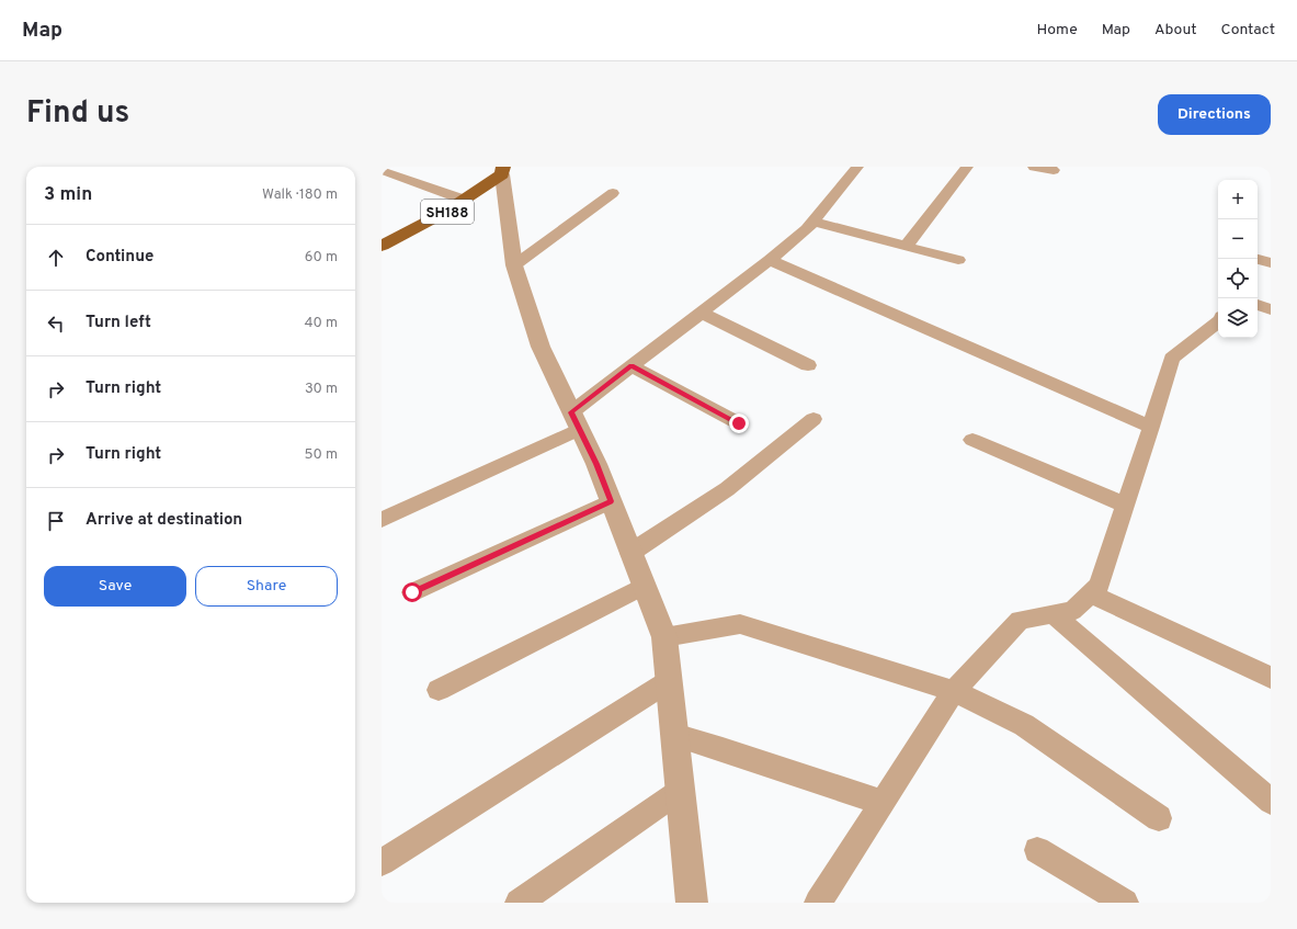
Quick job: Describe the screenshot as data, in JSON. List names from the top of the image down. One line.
{"streets":{"main road":["SH188"]},"page":{"header":"Map","nav":["Home","Map","About","Contact"],"title":"Find us","buttons":["Directions",["Save","Share"]],"heading":["3 min","Walk · 180 m"],"map_buttons":["+","−"],"list":[["Continue","60 m"],["Turn left","40 m"],["Turn right","30 m"],["Turn right","50 m"],"Arrive at destination"]}}
